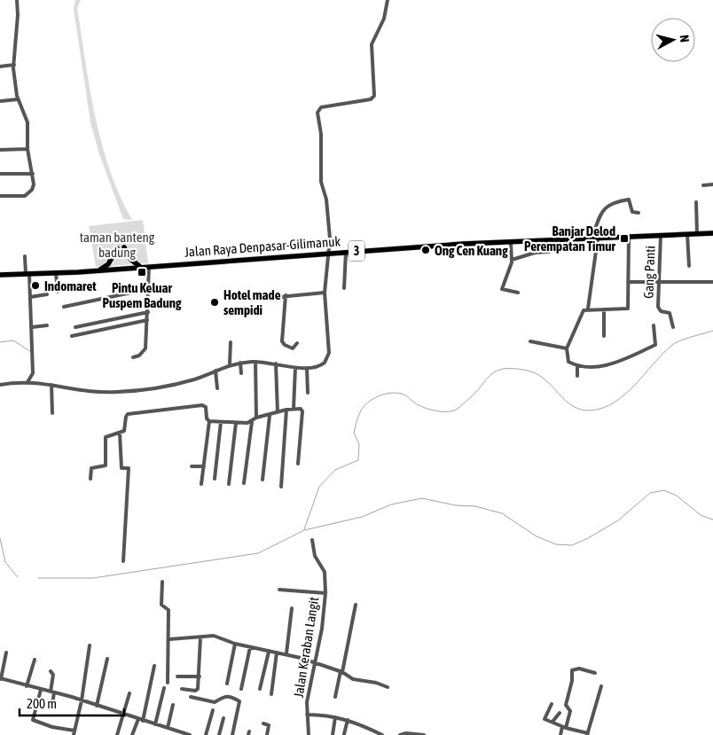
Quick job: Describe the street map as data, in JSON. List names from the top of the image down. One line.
{"streets":{"highway":["Jalan Raya Denpasar-Gilimanuk","3"],"street":["Gang Panti","Jalan Keraban Langit"]},"crossings":[["Jalan Raya Denpasar-Gilimanuk","Gang Panti"]],"parks":["taman banteng badung"],"places":{"transit":["Banjar Delod Perempatan Timur","Pintu Keluar Puspem Badung"],"other":["Ong Cen Kuang","Indomaret","Hotel made sempidi"]},"scale_bar":"200 m","north":"right"}
